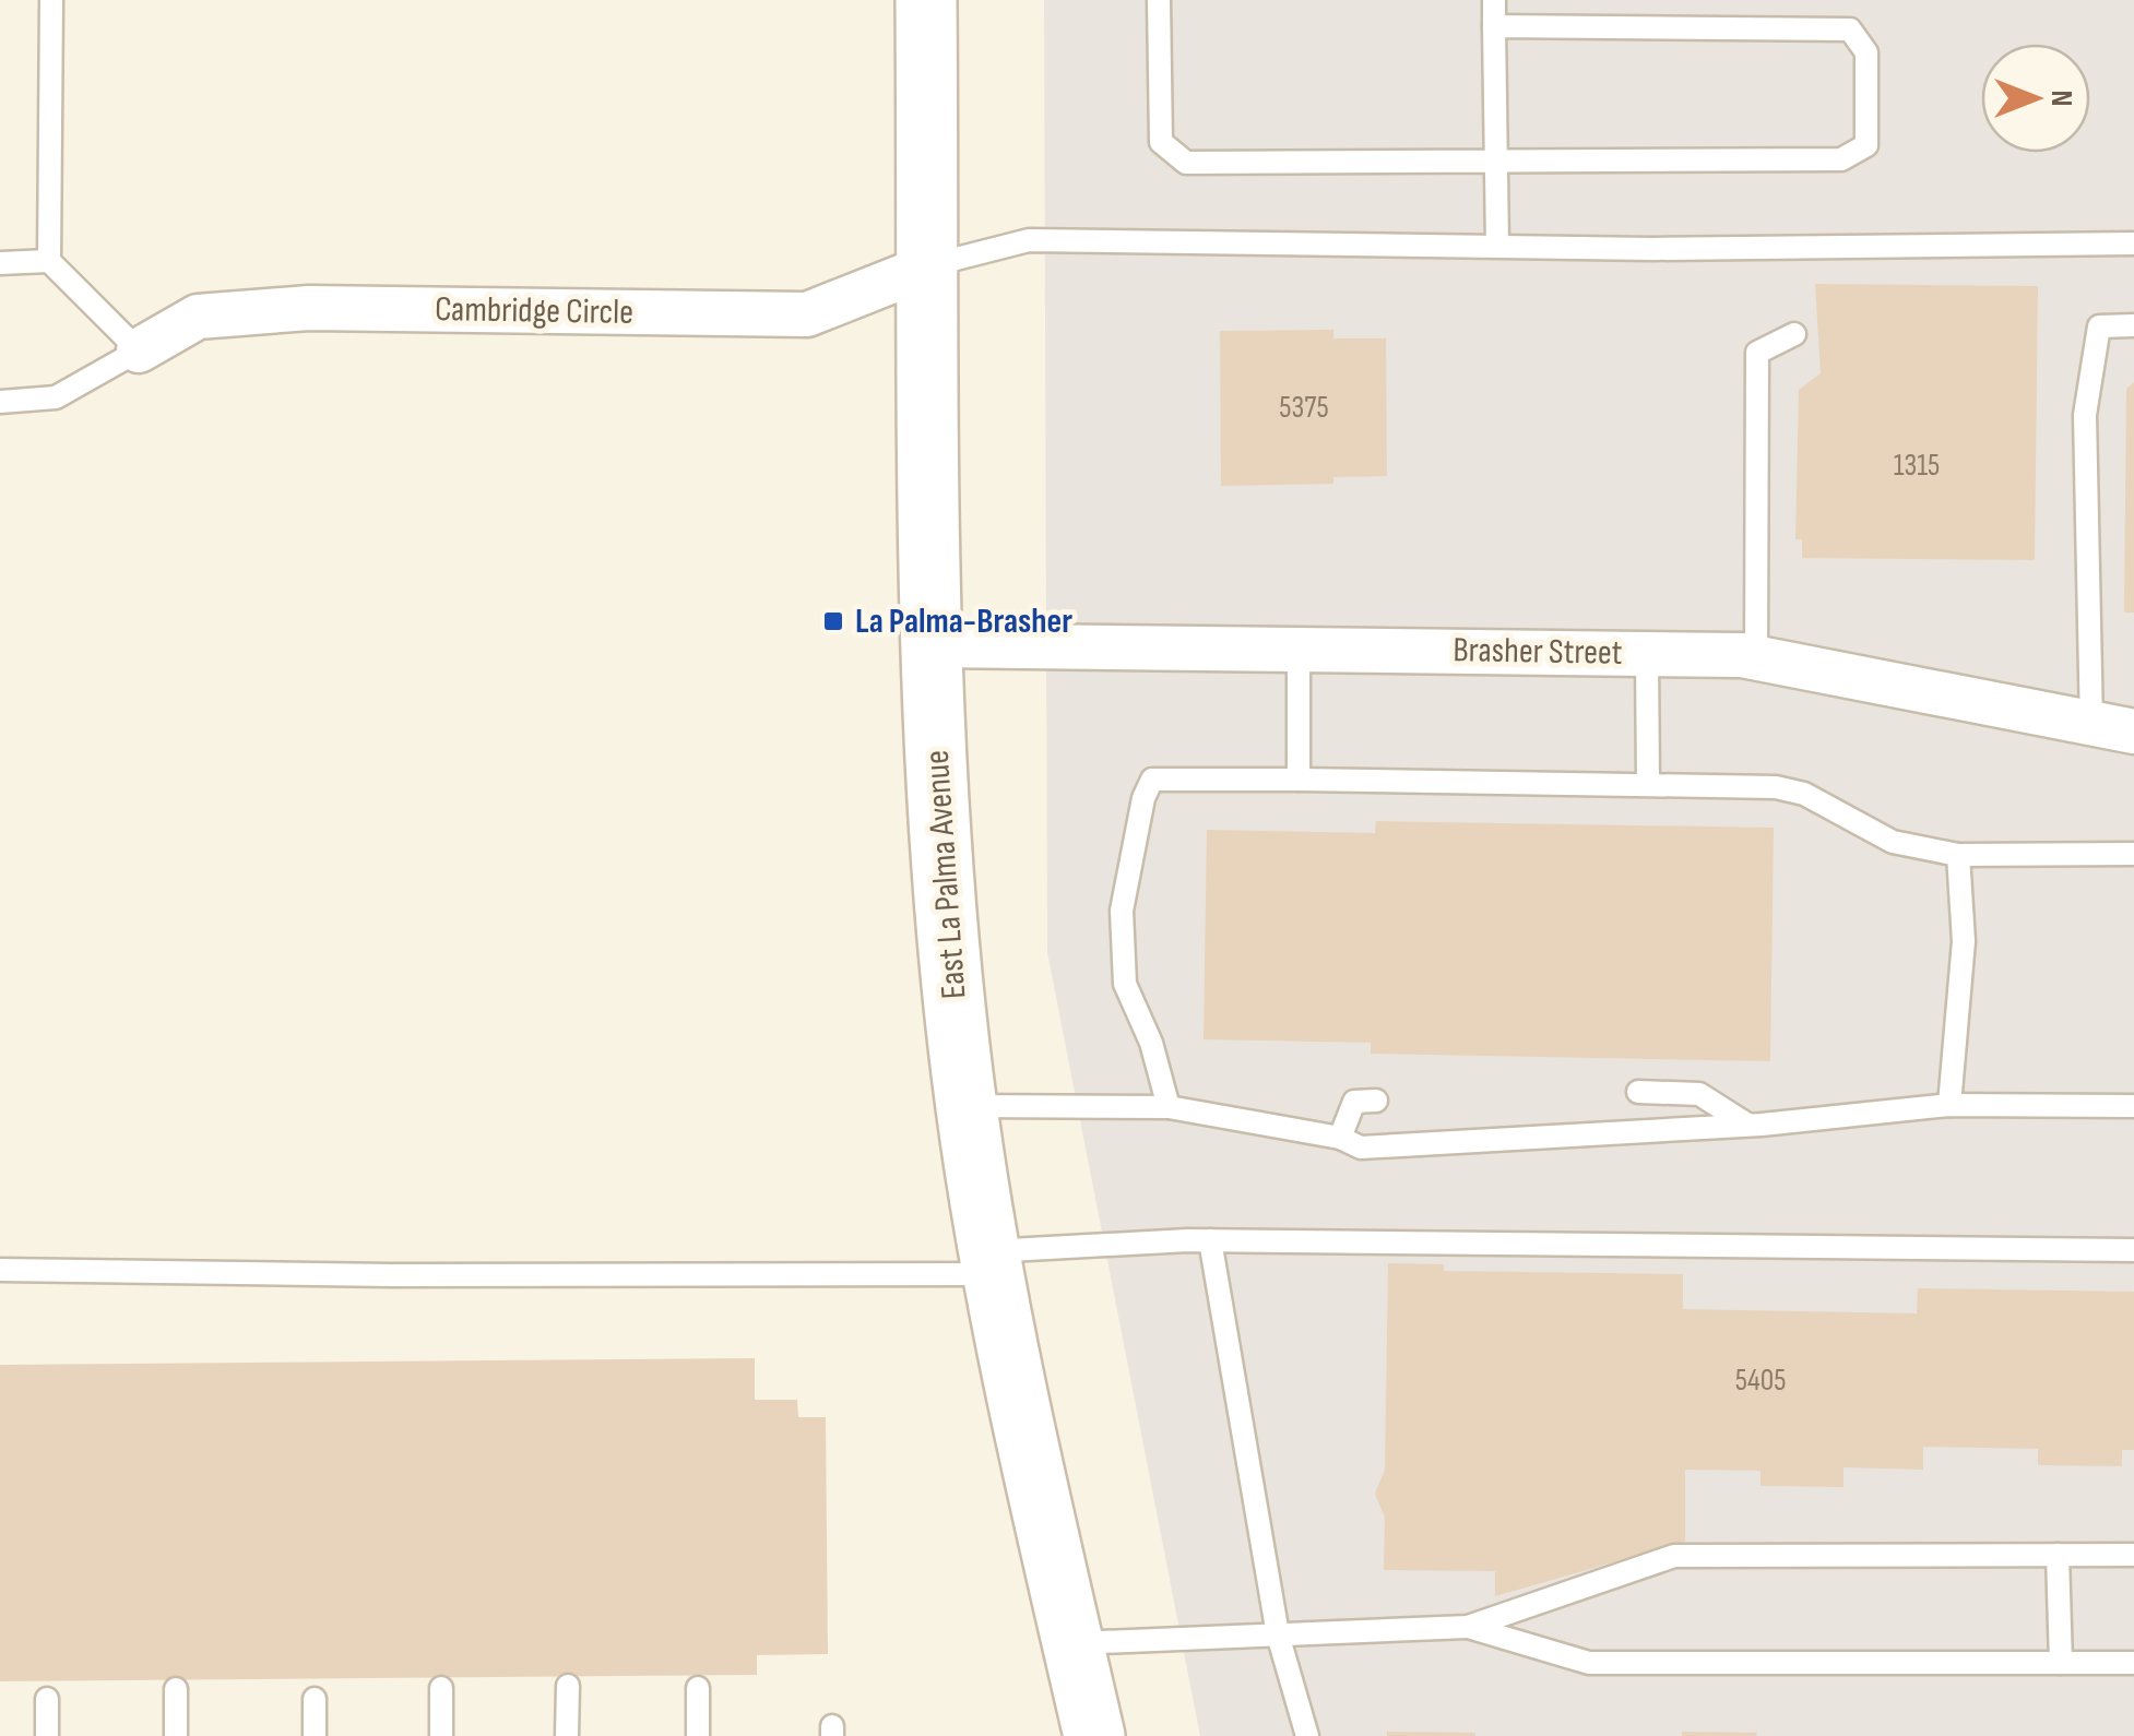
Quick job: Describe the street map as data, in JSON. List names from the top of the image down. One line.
{"streets":{"main road":["East La Palma Avenue"],"street":["Cambridge Circle","Brasher Street"]},"crossings":[["Cambridge Circle","East La Palma Avenue"],["Brasher Street","East La Palma Avenue"]],"places":{"transit":["La Palma-Brasher"]},"house_numbers":["5375","1315","5405"],"north":"right"}
